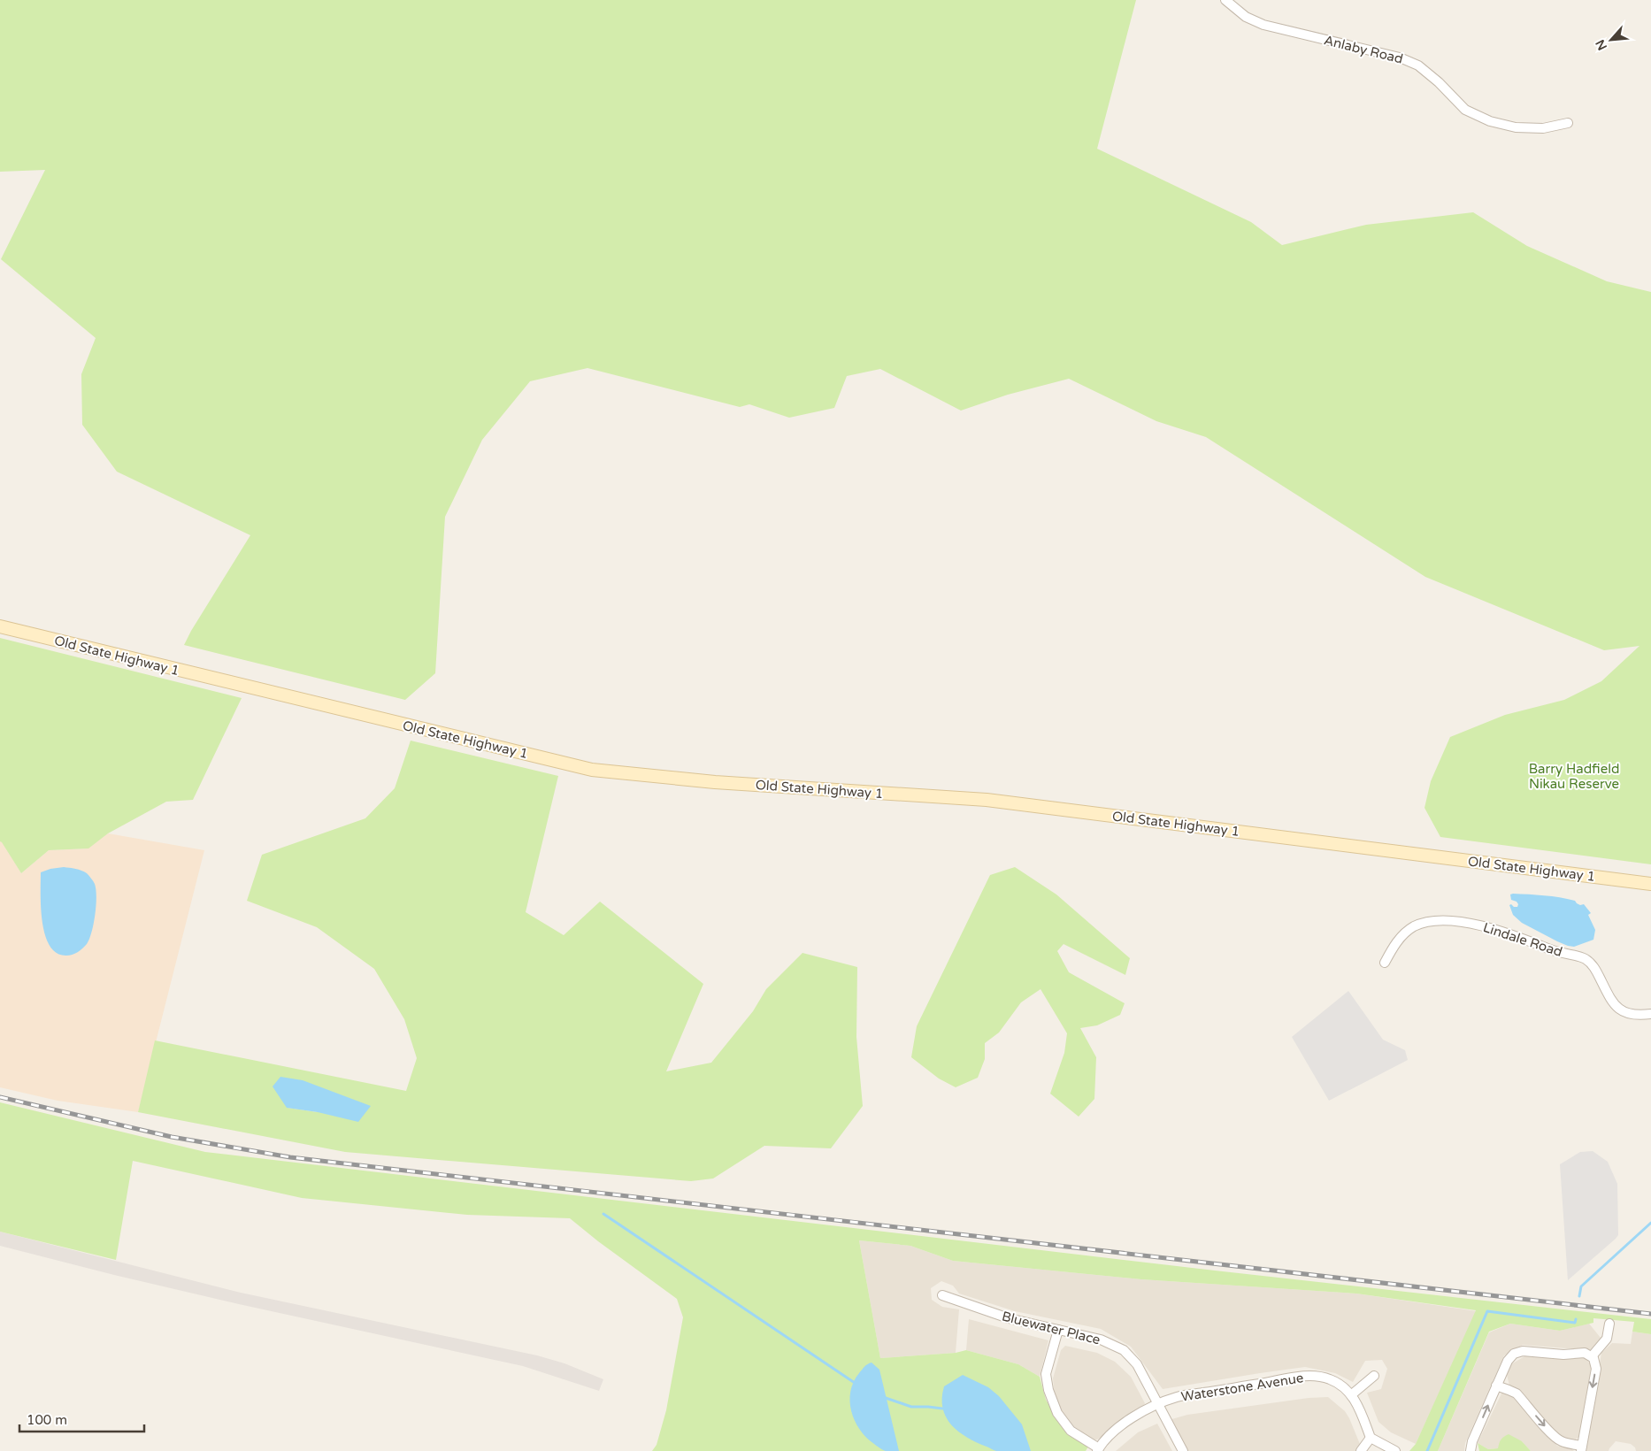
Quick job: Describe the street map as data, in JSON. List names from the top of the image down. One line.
{"streets":{"main road":["Old State Highway 1"],"street":["Anlaby Road","Lindale Road","Bluewater Place","Waterstone Avenue"]},"crossings":[["Bluewater Place","Waterstone Avenue"]],"parks":["Barry Hadfield Nikau Reserve"],"scale_bar":"100 m","north":"bottom left"}
